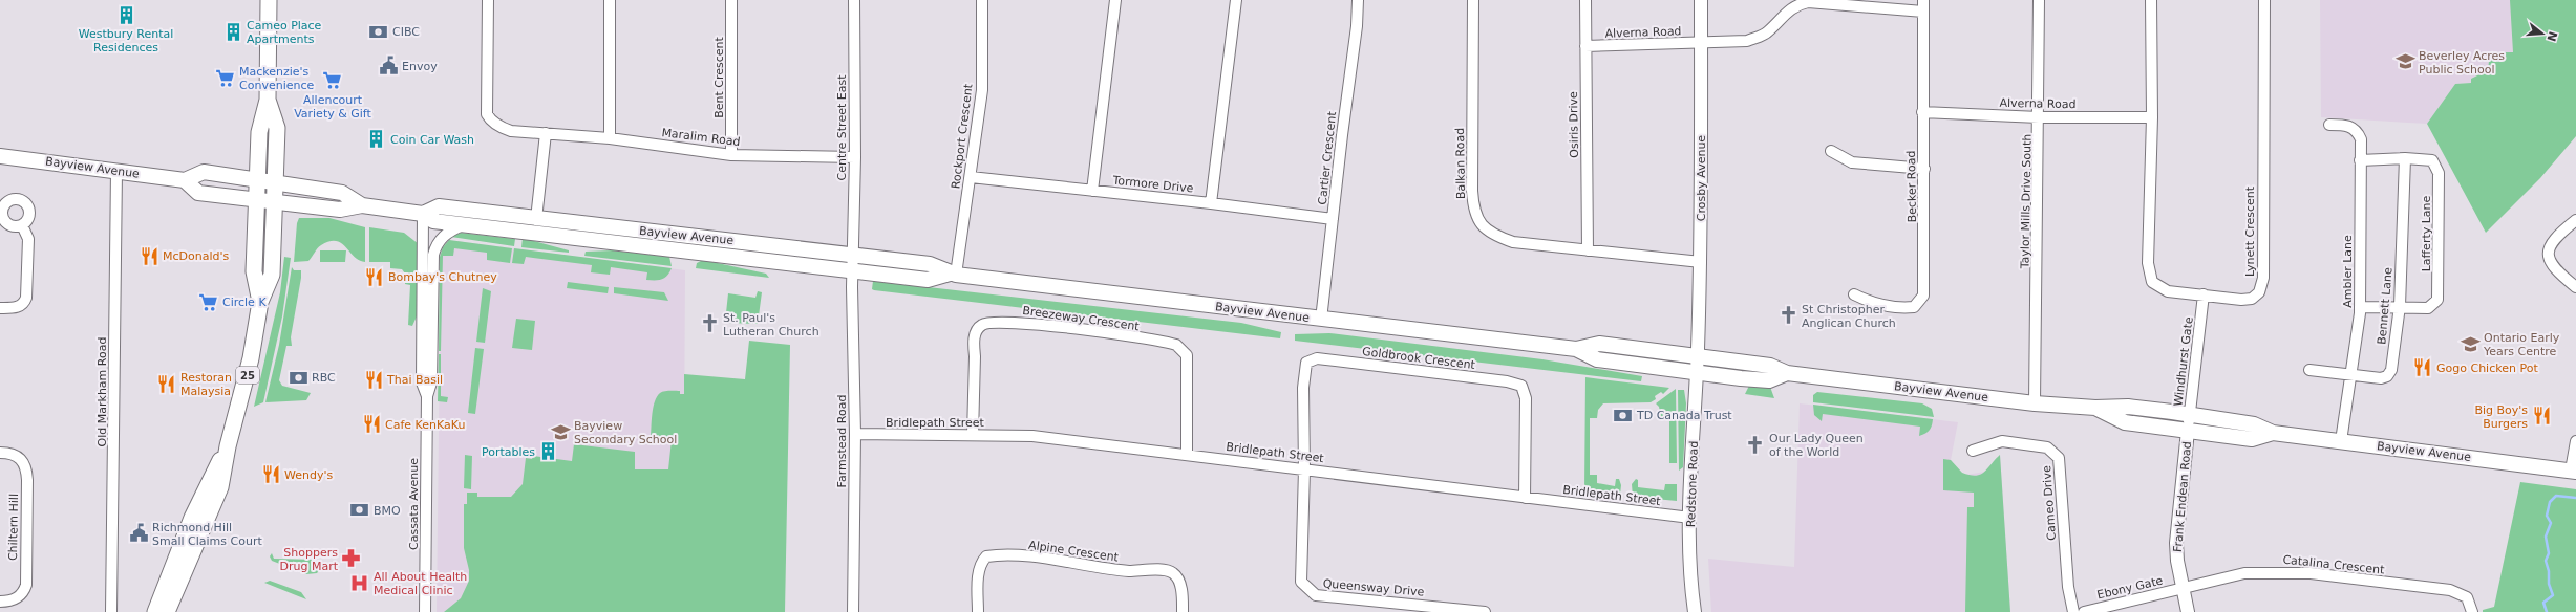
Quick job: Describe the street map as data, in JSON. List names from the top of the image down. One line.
{"streets":{"main road":["Bayview Avenue","25"],"street":["Alverna Road","Bent Crescent","Osiris Drive","Centre Street East","Rockport Crescent","Maralim Road","Cartier Crescent","Balkan Road","Crosby Avenue","Tormore Drive","Becker Road","Taylor Mills Drive South","Lynett Crescent","Lafferty Lane","Ambler Lane","Bennett Lane","Breezeway Crescent","Goldbrook Crescent","Windhurst Gate","Old Markham Road","Bridlepath Street","Farmstead Road","Redstone Road","Frank Endean Road","Cameo Drive","Cassata Avenue","Chiltern Hill","Alpine Crescent","Catalina Crescent","Queensway Drive","Ebony Gate"]},"crossings":[["Alverna Road","Osiris Drive"],["Alverna Road","Crosby Avenue"],["Alverna Road","Becker Road"],["Alverna Road","Taylor Mills Drive South"],["Alverna Road","Lynett Crescent"],["Bent Crescent","Maralim Road"],["Osiris Drive","Balkan Road"],["Centre Street East","Maralim Road"],["Centre Street East","Bayview Avenue"],["Centre Street East","Farmstead Road"],["Rockport Crescent","Bayview Avenue"],["Rockport Crescent","Tormore Drive"],["Cartier Crescent","Bayview Avenue"],["Cartier Crescent","Tormore Drive"],["Balkan Road","Crosby Avenue"],["Bayview Avenue","Crosby Avenue"],["Bayview Avenue","Taylor Mills Drive South"],["Bayview Avenue","Ambler Lane"],["Bayview Avenue","Windhurst Gate"],["Bayview Avenue","25"],["Bayview Avenue","Old Markham Road"],["Bayview Avenue","Farmstead Road"],["Bayview Avenue","Redstone Road"],["Bayview Avenue","Frank Endean Road"],["Bayview Avenue","Cassata Avenue"],["Crosby Avenue","Redstone Road"],["Lynett Crescent","Windhurst Gate"],["Lafferty Lane","Ambler Lane"],["Lafferty Lane","Bennett Lane"],["Ambler Lane","Bennett Lane"],["Breezeway Crescent","Bridlepath Street"],["Goldbrook Crescent","Bridlepath Street"],["Goldbrook Crescent","Queensway Drive"],["Windhurst Gate","Frank Endean Road"],["Bridlepath Street","Farmstead Road"],["Bridlepath Street","Redstone Road"],["Bridlepath Street","Queensway Drive"],["Frank Endean Road","Catalina Crescent"],["Frank Endean Road","Ebony Gate"],["Catalina Crescent","Ebony Gate"]],"places":{"building":["Westbury Rental Residences","Cameo Place Apartments","Coin Car Wash","Portables"],"bank":["CIBC","RBC","TD Canada Trust","BMO"],"school or university":["Beverley Acres Public School","Ontario Early Years Centre","Bayview Secondary School"],"public building":["Envoy","Richmond Hill Small Claims Court"],"supermarket":["Mackenzie's Convenience","Allencourt Variety & Gift","Circle K"],"restaurant":["McDonald's","Bombay's Chutney","Gogo Chicken Pot","Thai Basil","Restoran Malaysia","Big Boy's Burgers","Cafe KenKaKu","Wendy's"],"church":["St Christopher Anglican Church","St. Paul's Lutheran Church","Our Lady Queen of the World"],"pharmacy":["Shoppers Drug Mart"],"hospital":["All About Health Medical Clinic"]},"north":"right"}
